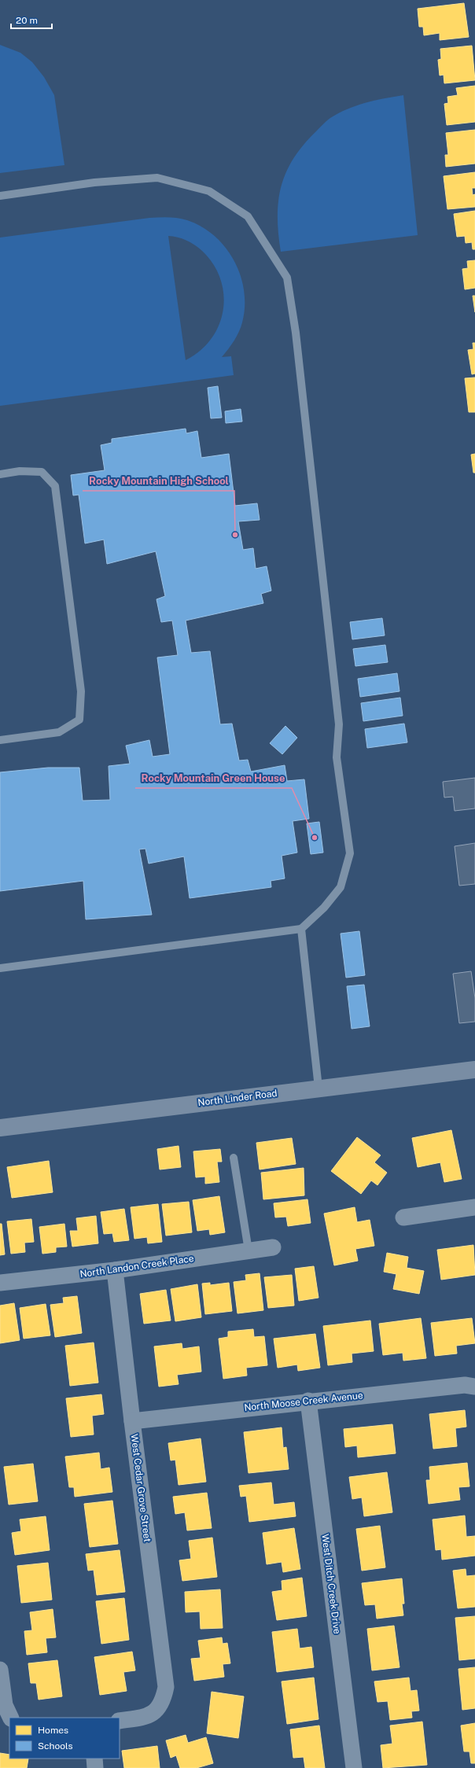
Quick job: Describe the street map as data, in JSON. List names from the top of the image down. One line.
{"streets":{"main road":["North Linder Road"],"street":["North Landon Creek Place","North Moose Creek Avenue","West Cedar Grove Street","West Ditch Creek Drive"]},"crossings":[["North Landon Creek Place","West Cedar Grove Street"],["North Moose Creek Avenue","West Cedar Grove Street"],["North Moose Creek Avenue","West Ditch Creek Drive"]],"places":["Rocky Mountain High School","Rocky Mountain Green House"],"legend":["Homes","Schools"],"scale_bar":"20 m"}
